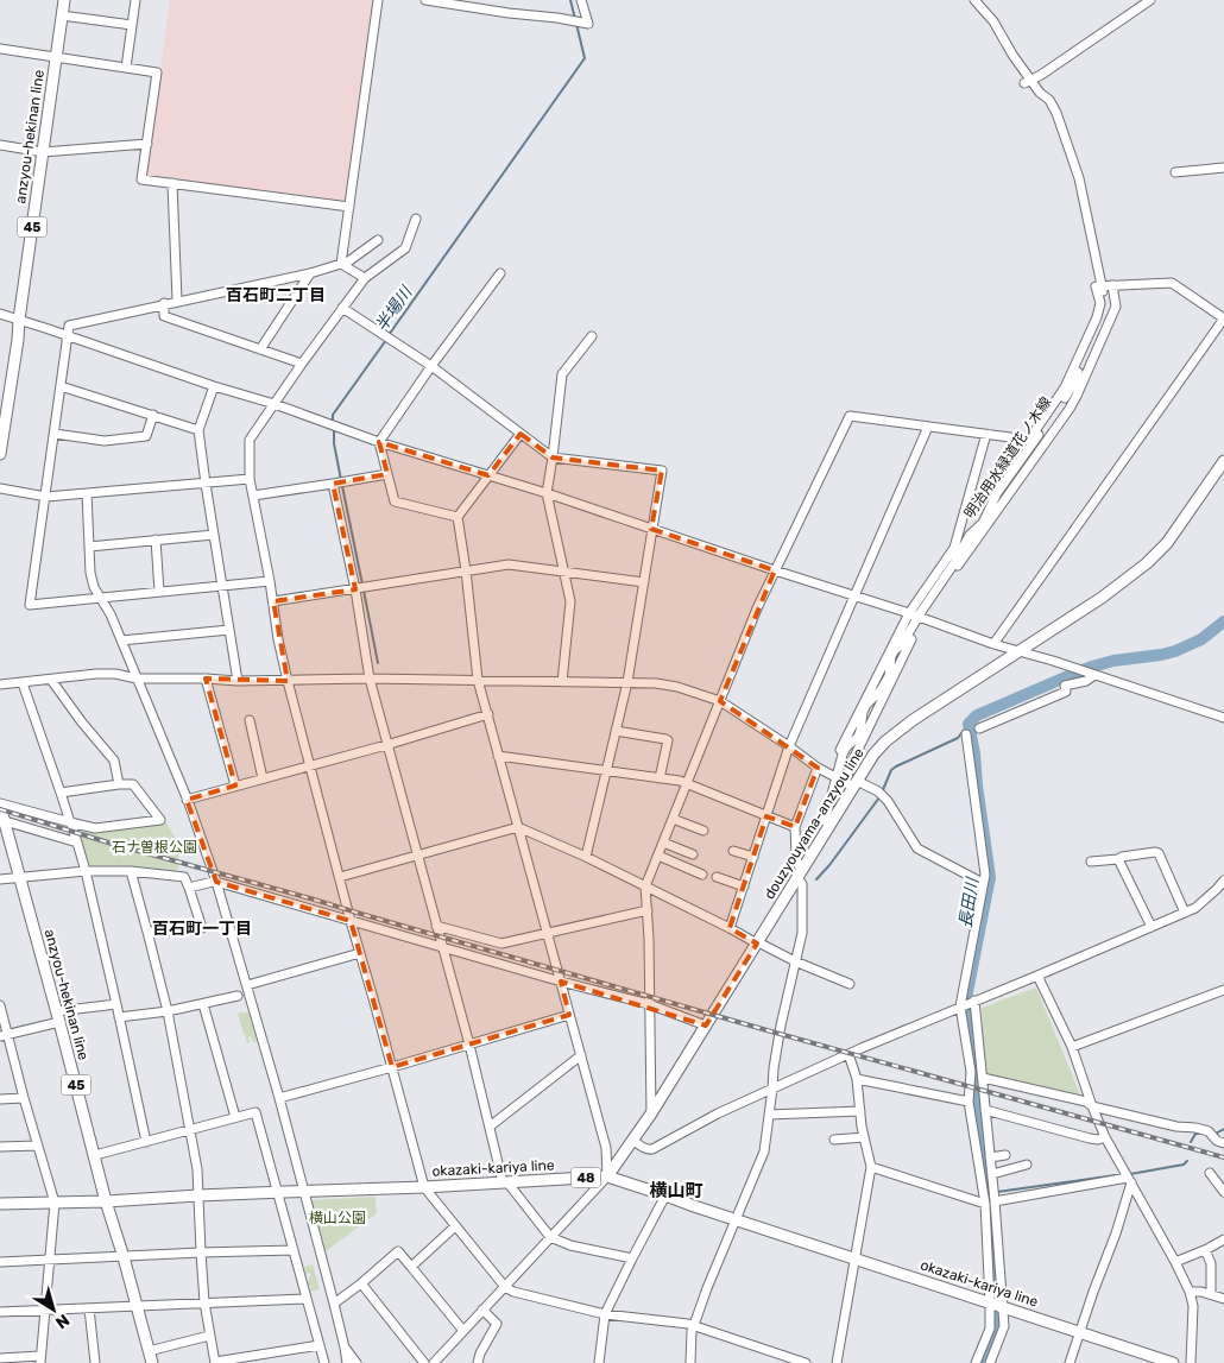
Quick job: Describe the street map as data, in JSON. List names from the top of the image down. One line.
{"streets":{"main road":["anzyou-hekinan line","45","douzyouyama-anzyou line","okazaki-kariya line","48"],"street":["明治用水緑道花ノ木線"]},"crossings":[["anzyou-hekinan line","okazaki-kariya line"],["douzyouyama-anzyou line","okazaki-kariya line"]],"districts":["百石町二丁目","百石町一丁目","横山町"],"water":["半場川","長田川"],"parks":["石ナ曽根公園","横山公園"],"north":"bottom right"}
